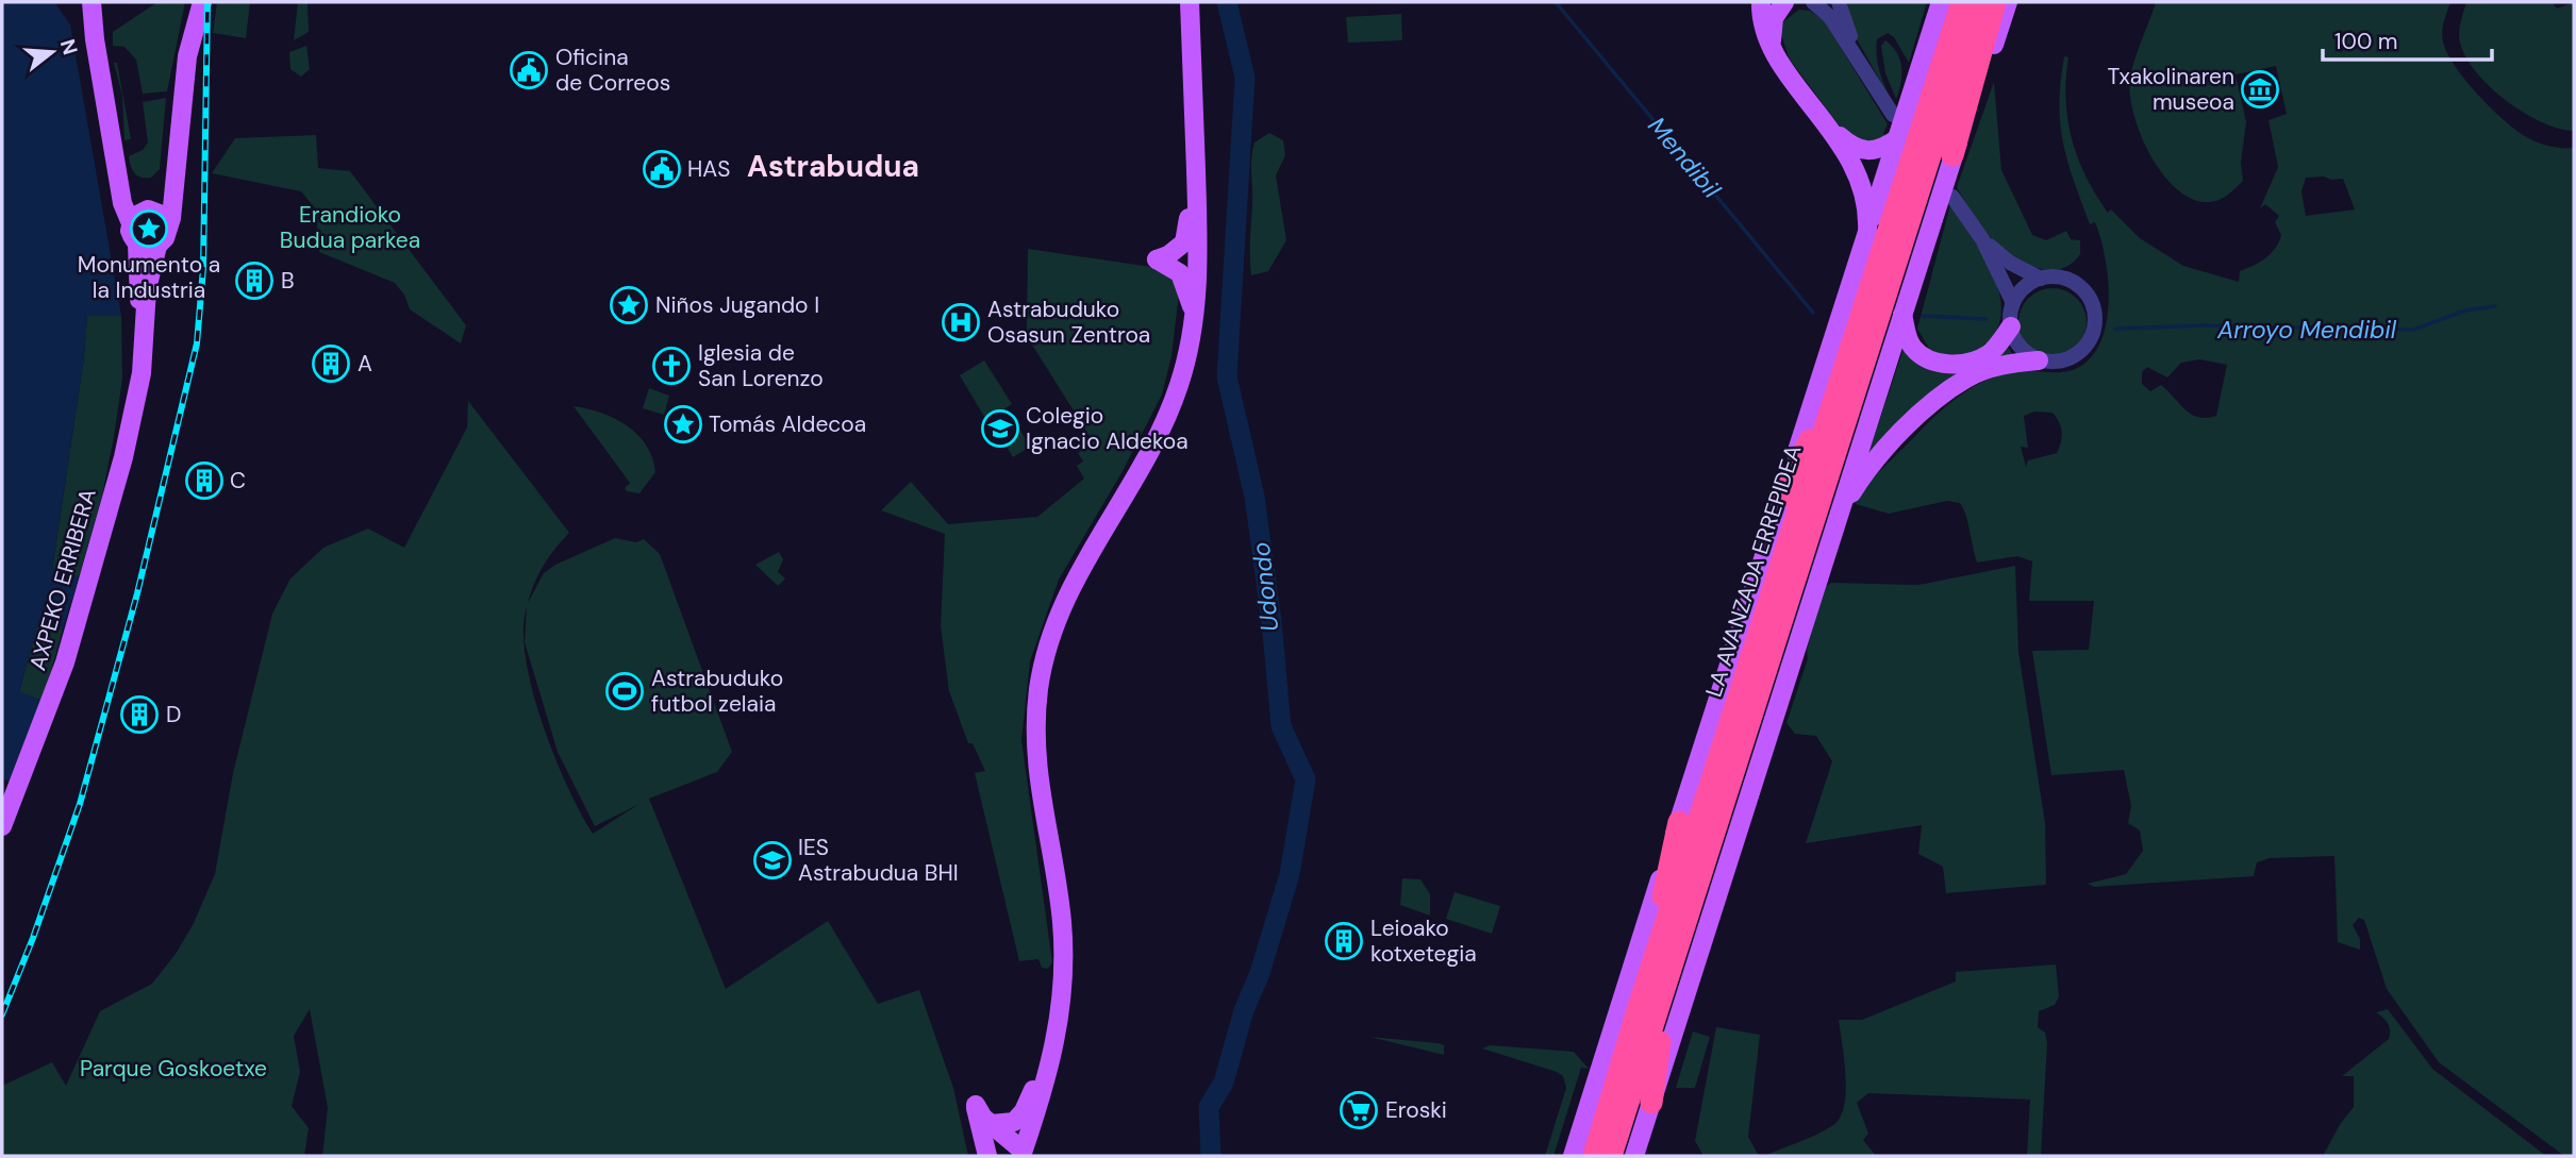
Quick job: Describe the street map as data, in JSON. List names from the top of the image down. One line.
{"streets":{"highway":["LA AVANZADA ERREPIDEA"],"main road":["AXPEKO ERRIBERA"]},"districts":["Astrabudua"],"water":["Mendibil","Arroyo Mendibil","Udondo"],"parks":["Erandioko Budua parkea","Parque Goskoetxe"],"places":{"public building":["Oficina de Correos","HAS"],"museum":["Txakolinaren museoa"],"place":["Monumento a la Industria","Niños Jugando I","Tomás Aldecoa"],"building":["B","A","C","D","Leioako kotxetegia"],"hospital":["Astrabuduko Osasun Zentroa"],"church":["Iglesia de San Lorenzo"],"school or university":["Colegio Ignacio Aldekoa","IES Astrabudua BHI"],"sports":["Astrabuduko futbol zelaia"],"supermarket":["Eroski"]},"scale_bar":"100 m","north":"right"}
